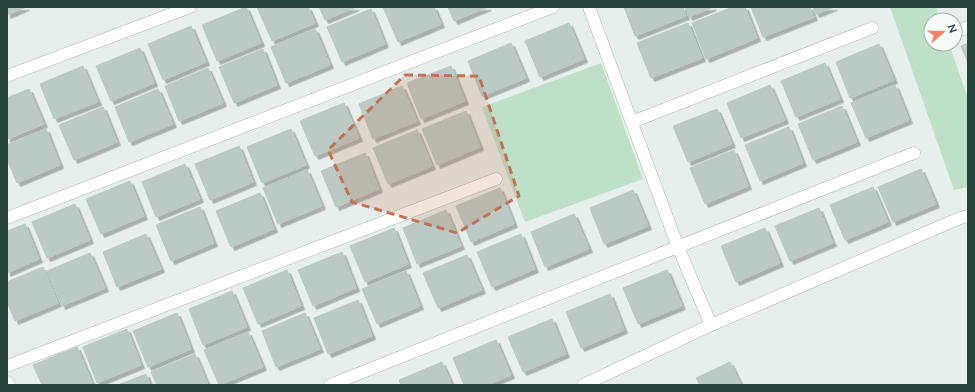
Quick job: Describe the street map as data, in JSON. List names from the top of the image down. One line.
{"north":"right"}
